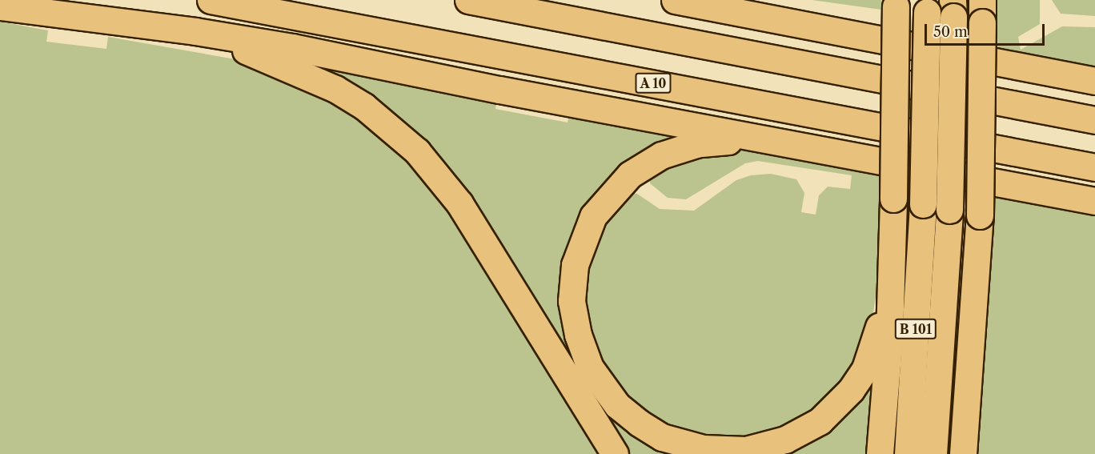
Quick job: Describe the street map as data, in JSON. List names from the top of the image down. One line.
{"streets":{"highway":["A 10","B 101"]},"scale_bar":"50 m"}
